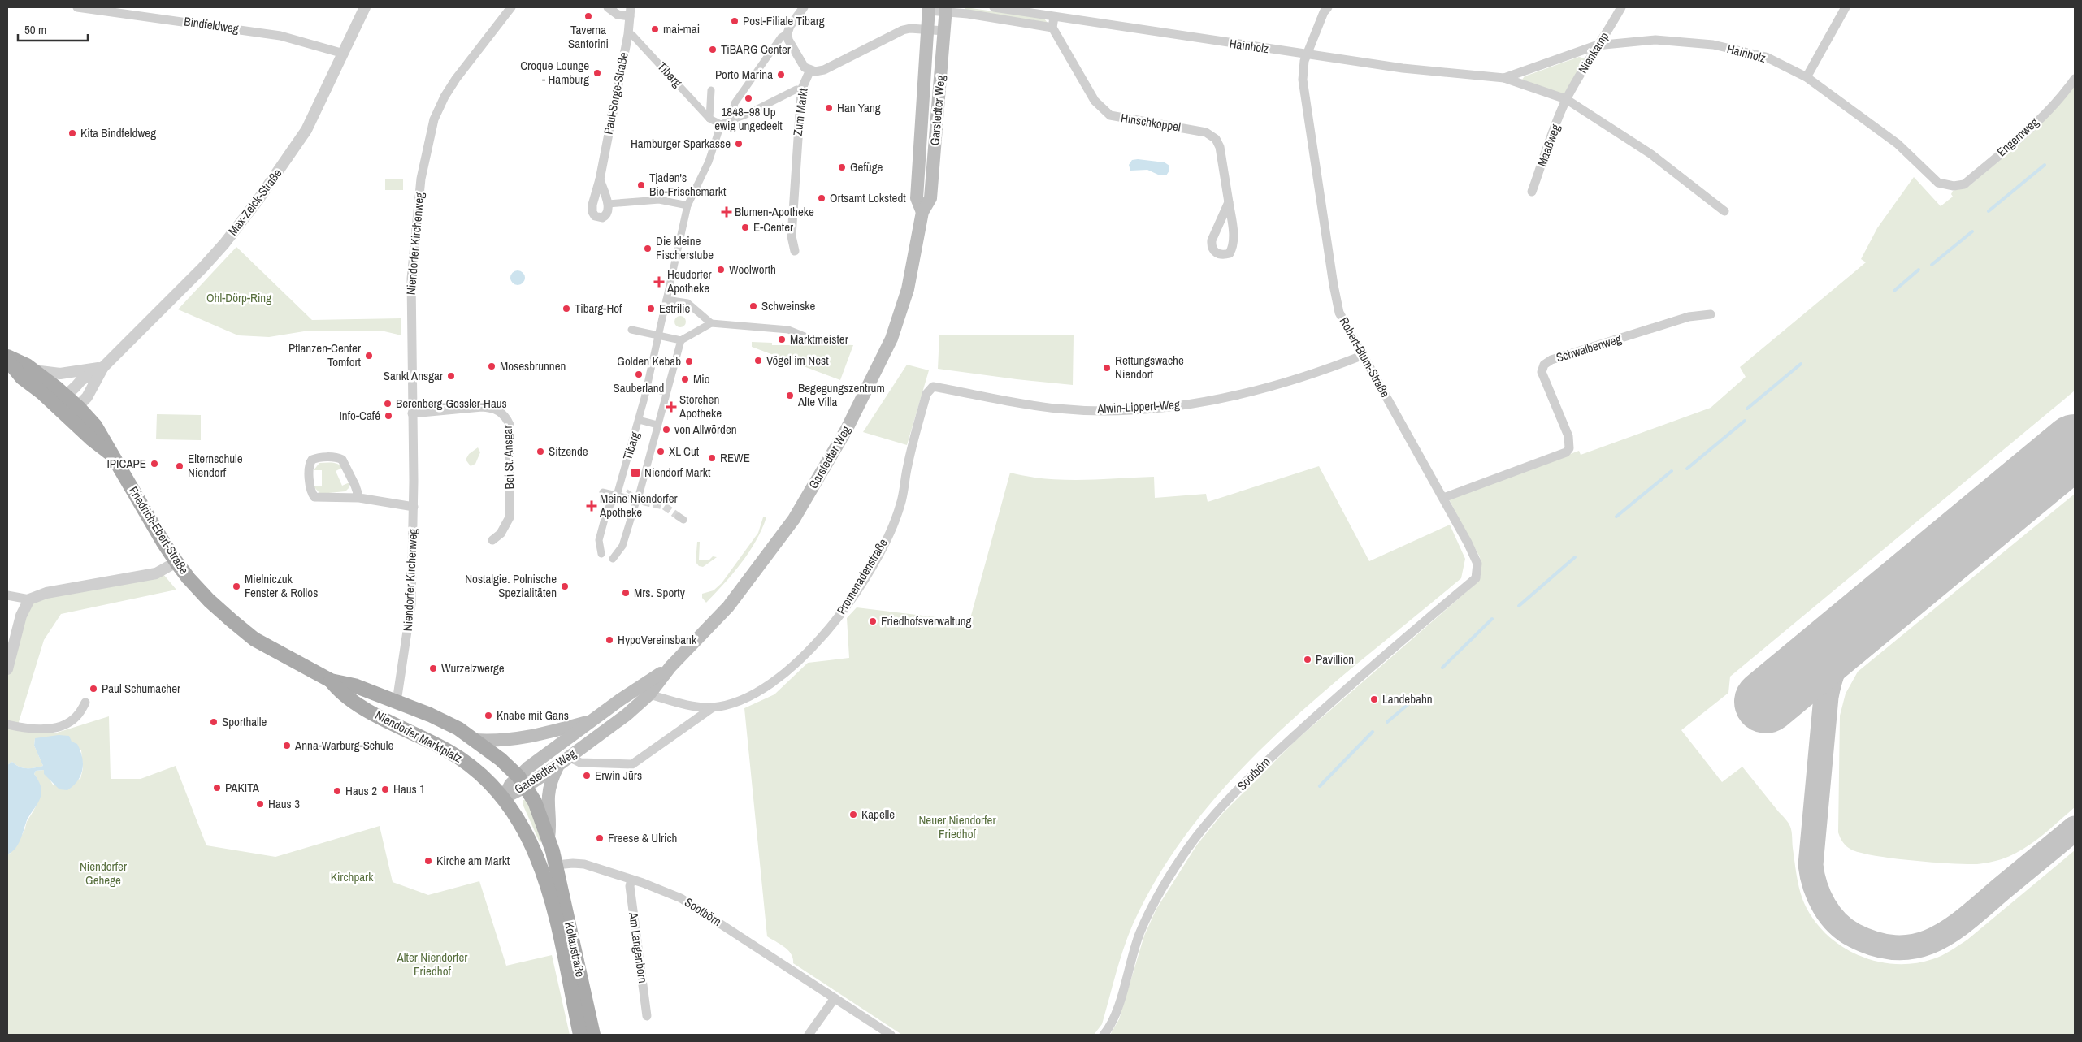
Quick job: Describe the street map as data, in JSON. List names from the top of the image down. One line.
{"streets":{"main road":["Garstedter Weg","Friedrich-Ebert-Straße","Niendorfer Marktplatz","Kollaustraße"],"street":["Bindfeldweg","Hainholz","Nienkamp","Tibarg","Paul-Sorge-Straße","Zum Markt","Hinschkoppel","Engernweg","Maaßweg","Max-Zelck-Straße","Niendorfer Kirchenweg","Schwalbenweg","Robert-Blum-Straße","Alwin-Lippert-Weg","Bei St. Ansgar","Promenadenstraße","Sootbörn","Am Langenborn"]},"crossings":[["Bindfeldweg","Max-Zelck-Straße"],["Hainholz","Nienkamp"],["Hainholz","Engernweg"],["Hainholz","Maaßweg"],["Hainholz","Robert-Blum-Straße"],["Nienkamp","Maaßweg"],["Tibarg","Paul-Sorge-Straße"],["Garstedter Weg","Promenadenstraße"],["Garstedter Weg","Niendorfer Marktplatz"],["Max-Zelck-Straße","Friedrich-Ebert-Straße"],["Niendorfer Kirchenweg","Bei St. Ansgar"],["Niendorfer Kirchenweg","Friedrich-Ebert-Straße"],["Niendorfer Kirchenweg","Niendorfer Marktplatz"],["Schwalbenweg","Robert-Blum-Straße"],["Robert-Blum-Straße","Alwin-Lippert-Weg"],["Robert-Blum-Straße","Sootbörn"],["Alwin-Lippert-Weg","Promenadenstraße"],["Friedrich-Ebert-Straße","Niendorfer Marktplatz"],["Niendorfer Marktplatz","Sootbörn"],["Niendorfer Marktplatz","Kollaustraße"],["Sootbörn","Am Langenborn"],["Sootbörn","Kollaustraße"]],"parks":["Ohl-Dörp-Ring","Neuer Niendorfer Friedhof","Niendorfer Gehege","Kirchpark","Alter Niendorfer Friedhof"],"places":{"other":["Taverna Santorini","Post-Filiale Tibarg","mai-mai","TiBARG Center","Croque Lounge - Hamburg","Porto Marina","1848–98 Up ewig ungedeelt","Han Yang","Kita Bindfeldweg","Hamburger Sparkasse","Gefüge","Tjaden's Bio-Frischemarkt","Ortsamt Lokstedt","E-Center","Die kleine Fischerstube","Woolworth","Schweinske","Tibarg-Hof","Estrilie","Marktmeister","Pflanzen-Center Tomfort","Vögel im Nest","Golden Kebab","Mosesbrunnen","Rettungswache Niendorf","Sauberland","Sankt Ansgar","Mio","Begegungszentrum Alte Villa","Berenberg-Gossler-Haus","Info-Café","von Allwörden","Sitzende","XL Cut","REWE","IPICAPE","Elternschule Niendorf","Mielniczuk Fenster & Rollos","Nostalgie. Polnische Spezialitäten","Mrs. Sporty","Friedhofsverwaltung","HypoVereinsbank","Pavillion","Wurzelzwerge","Paul Schumacher","Landebahn","Knabe mit Gans","Sporthalle","Anna-Warburg-Schule","Erwin Jürs","PAKITA","Haus 1","Haus 2","Haus 3","Kapelle","Freese & Ulrich","Kirche am Markt"],"health":["Blumen-Apotheke","Heudorfer Apotheke","Storchen Apotheke","Meine Niendorfer Apotheke"],"transit":["Niendorf Markt"]},"scale_bar":"50 m"}
